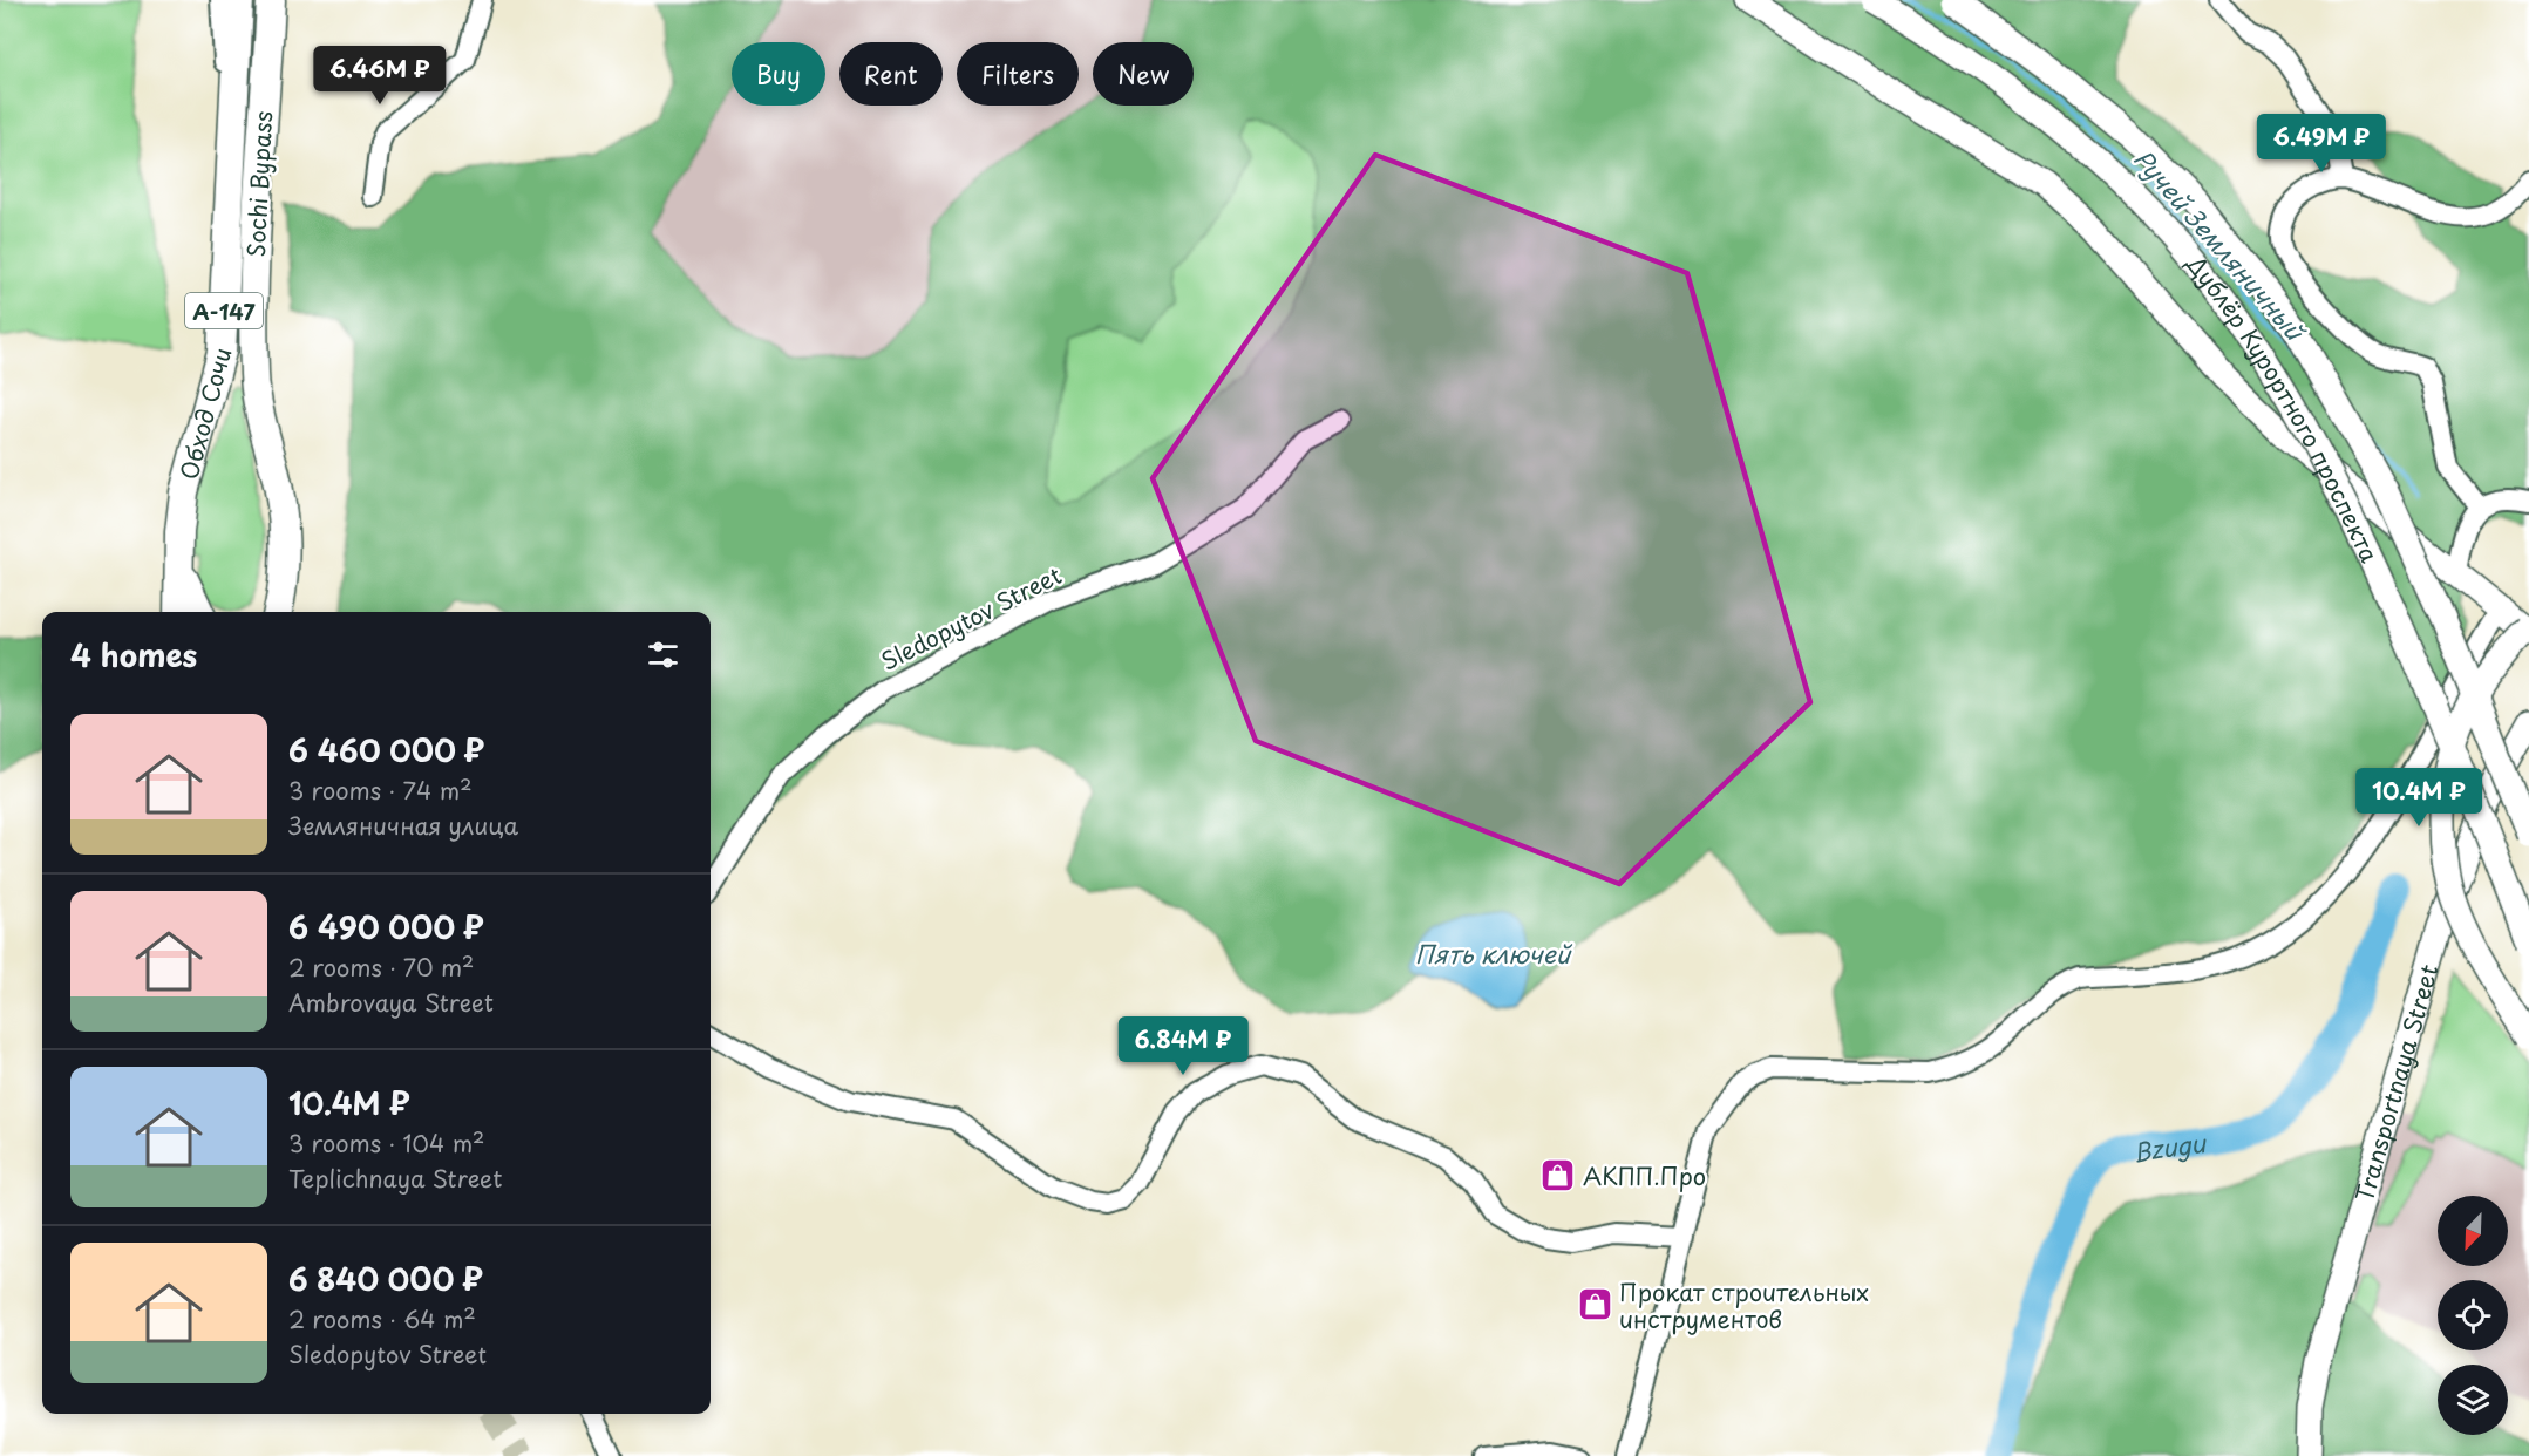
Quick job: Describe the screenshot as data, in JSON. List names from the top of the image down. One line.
{"streets":{"highway":["Sochi Bypass","А-147","Обход Сочи"],"main road":["Дублёр Курортного проспекта","Transportnaya Street"],"street":["Sledopytov Street"]},"crossings":[["Sochi Bypass","А-147"],["А-147","Обход Сочи"]],"water":["Ручей Земляничный","Пять ключей","Bzugu"],"places":{"shop":["АКПП.Про","Прокат строительных инструментов"]},"north":"bottom left","page":{"chip":["Buy","Rent","Filters","New"],"price":["6.46M ₽","6.49M ₽","10.4M ₽","6.84M ₽"],"heading":"4 homes","list":[{"name":"6 460 000 ₽","note":"3 rooms · 74 m² · Земляничная улица"},{"name":"6 490 000 ₽","note":"2 rooms · 70 m² · Ambrovaya Street"},{"name":"10.4M ₽","note":"3 rooms · 104 m² · Teplichnaya Street"},{"name":"6 840 000 ₽","note":"2 rooms · 64 m² · Sledopytov Street"}]}}
